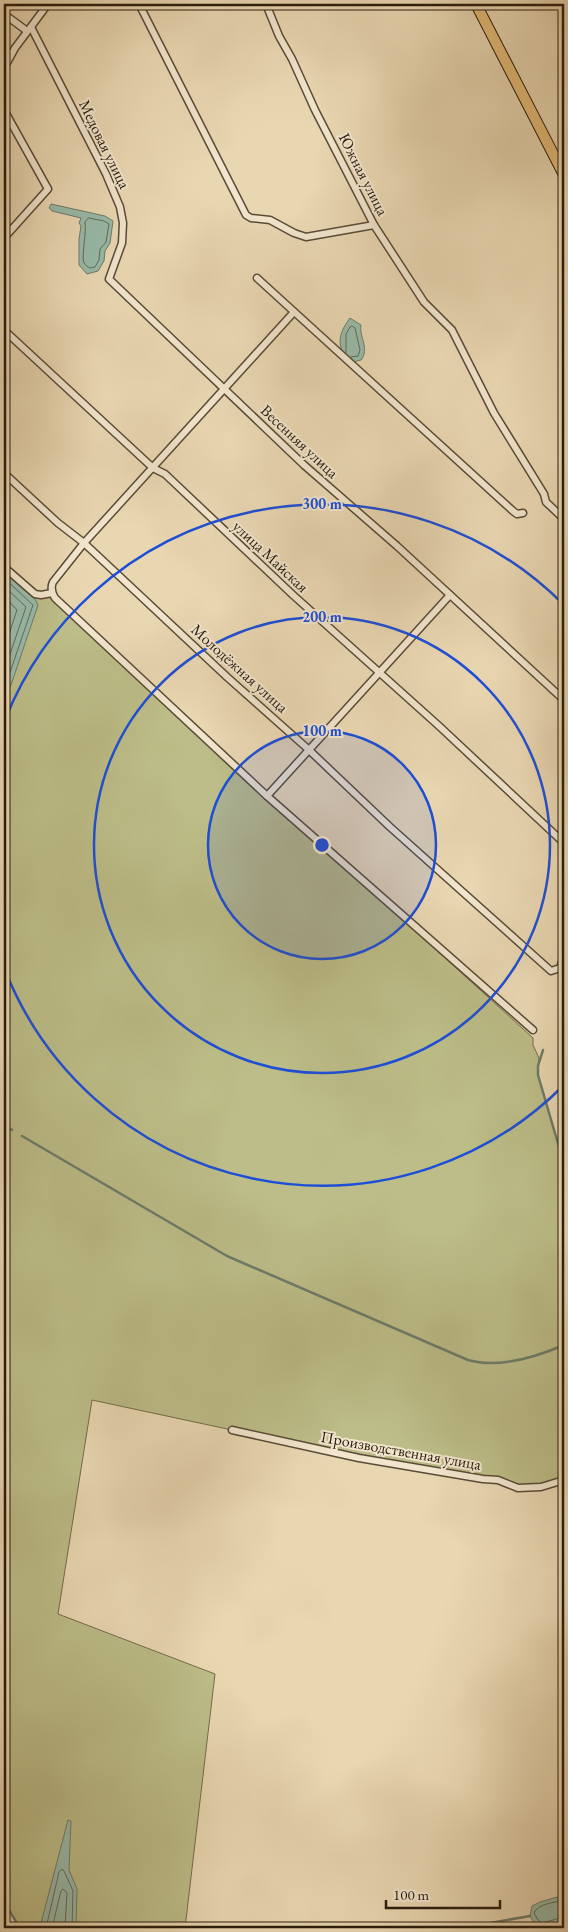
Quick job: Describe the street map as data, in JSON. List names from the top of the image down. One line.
{"streets":{"street":["Медовая улица","Южная улица","Весенняя улица","улица Майская","Молодёжная улица","Производственная улица"]},"crossings":[["Медовая улица","Весенняя улица"]],"scale_bar":"100 m","rings":["300 m","200 m","100 m"]}
